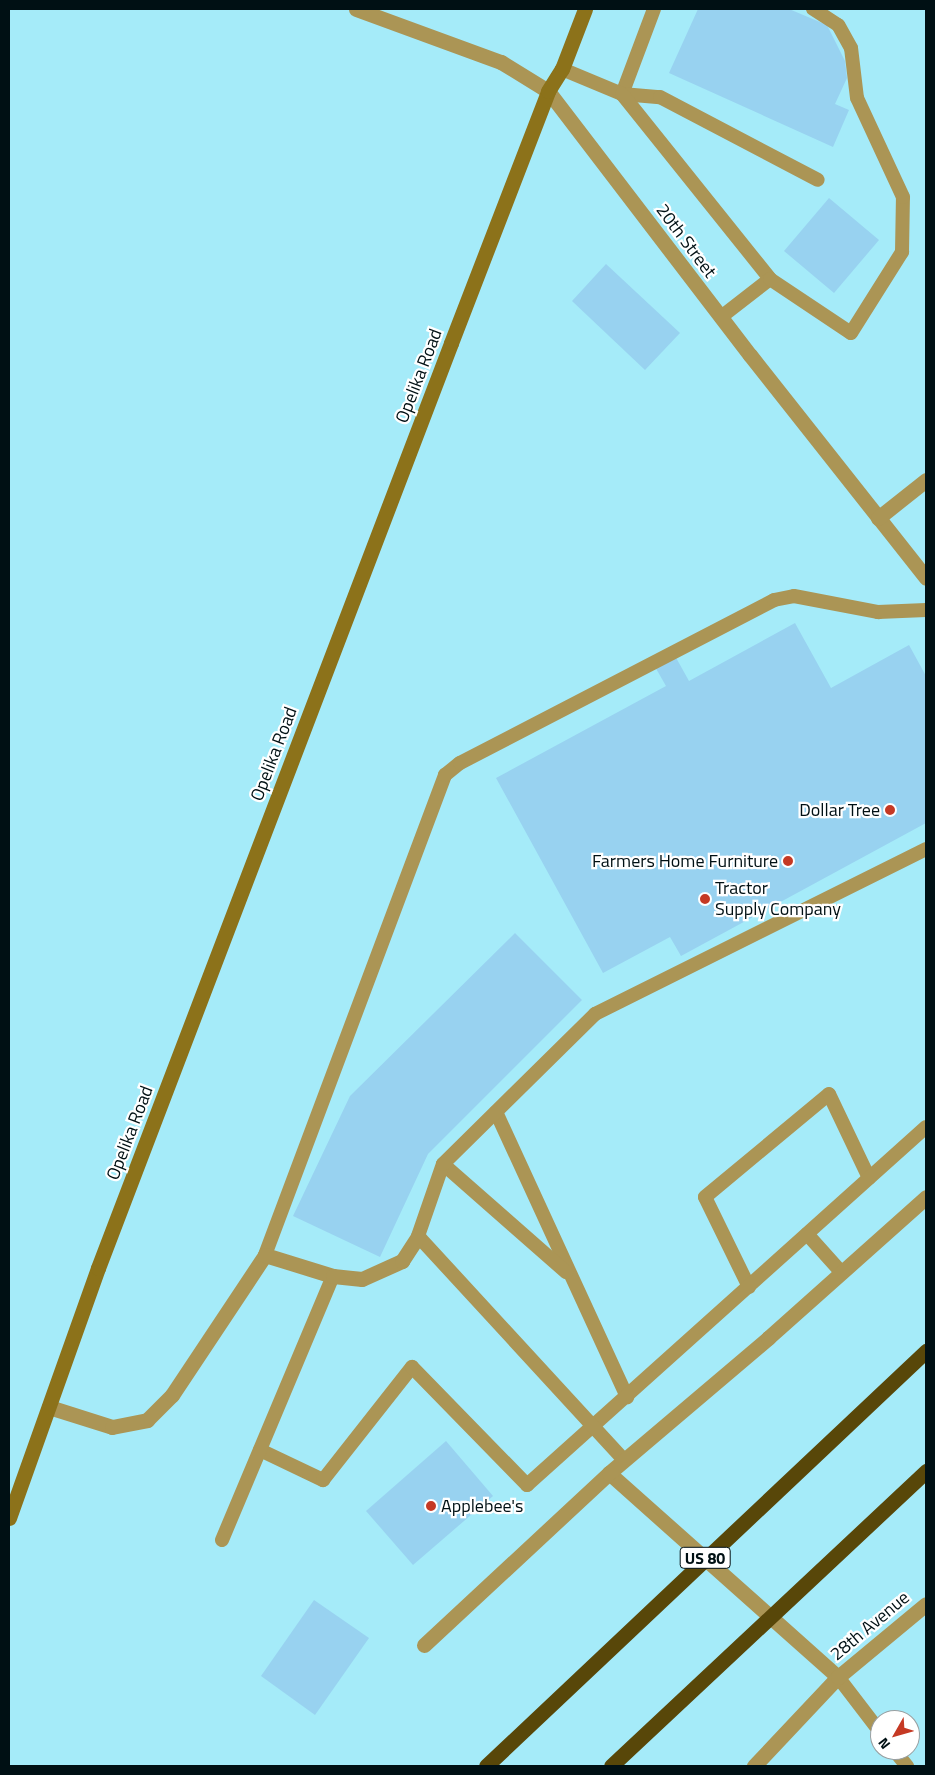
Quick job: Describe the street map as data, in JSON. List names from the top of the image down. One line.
{"streets":{"highway":["US 80"],"main road":["Opelika Road"],"street":["20th Street","28th Avenue"]},"crossings":[["20th Street","Opelika Road"]],"places":["Dollar Tree","Farmers Home Furniture","Tractor Supply Company","Applebee's"],"north":"bottom left"}
